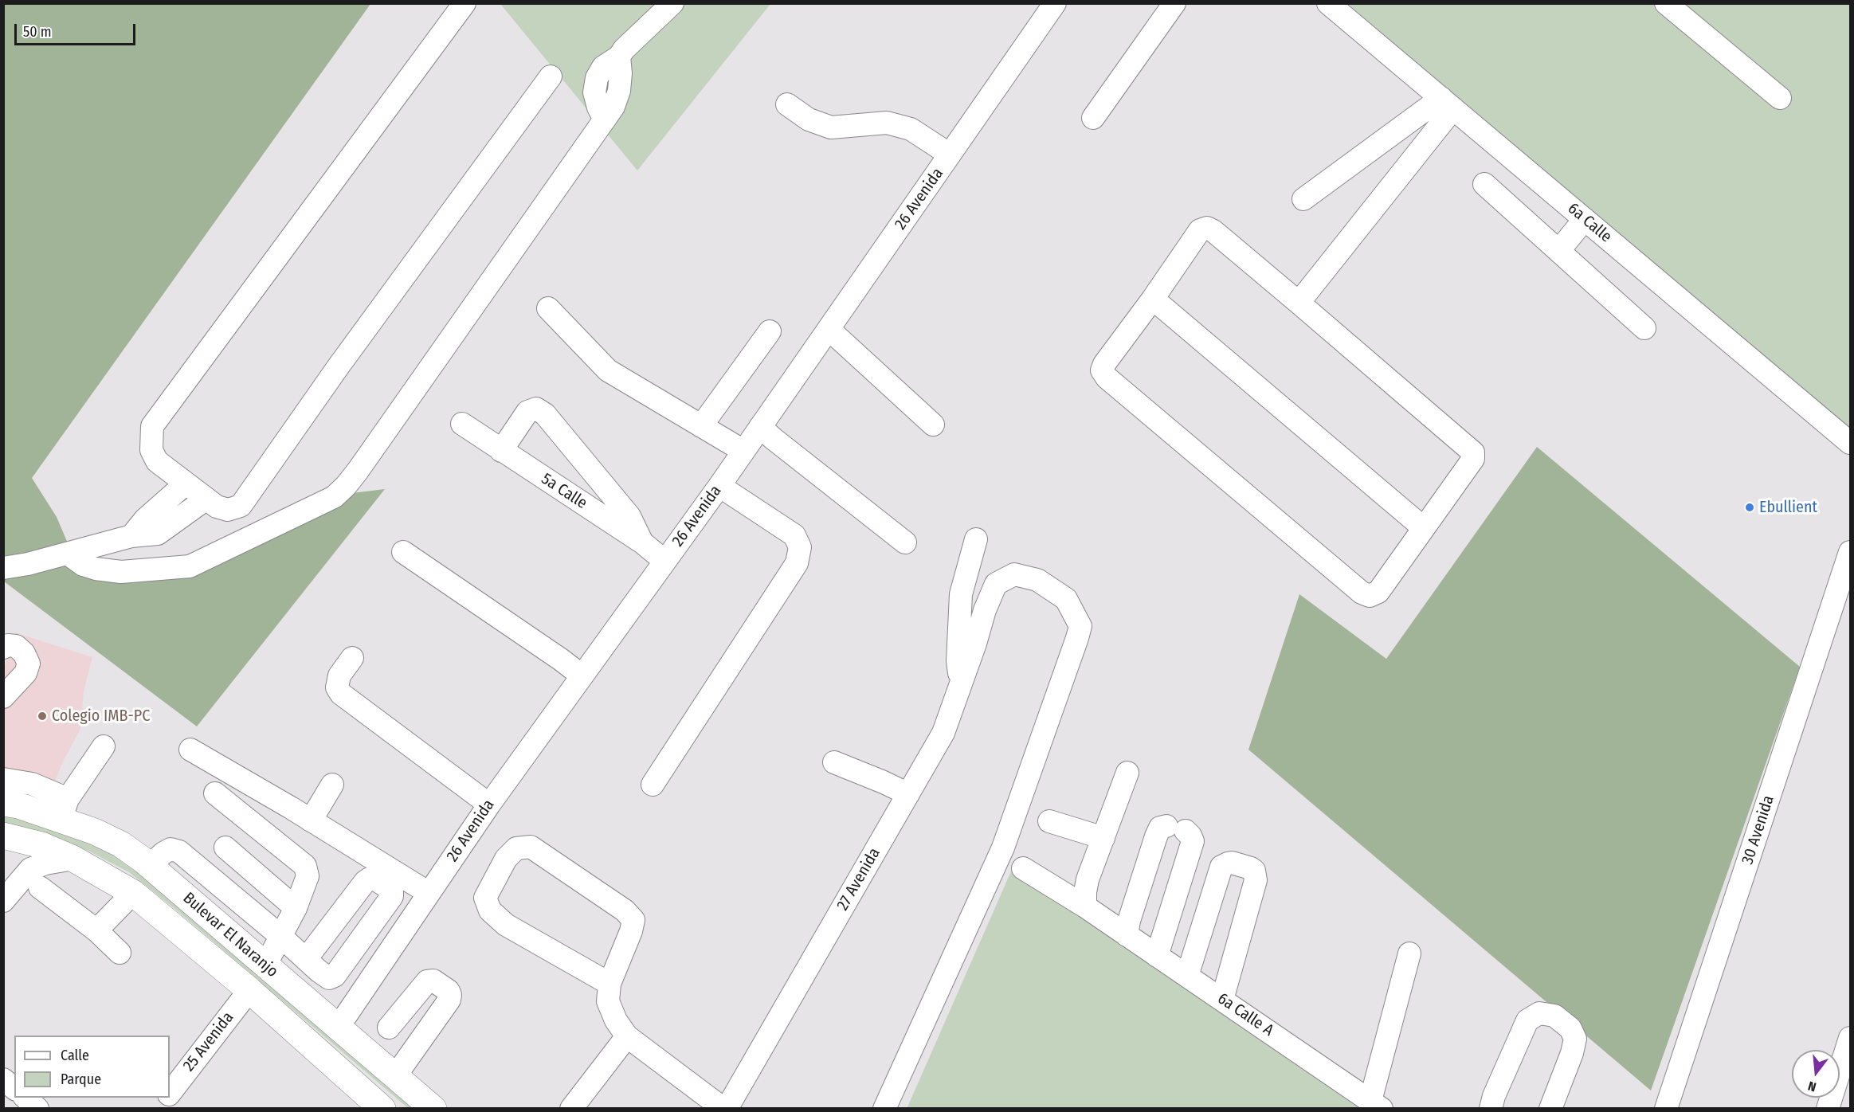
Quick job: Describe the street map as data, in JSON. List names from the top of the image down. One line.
{"streets":{"main road":["Bulevar El Naranjo"],"street":["26 Avenida","6a Calle","5a Calle","30 Avenida","27 Avenida","6a Calle A","25 Avenida"]},"crossings":[["26 Avenida","5a Calle"],["26 Avenida","Bulevar El Naranjo"],["Bulevar El Naranjo","25 Avenida"]],"places":["Ebullient","Colegio IMB-PC"],"legend":["Calle","Parque"],"scale_bar":"50 m","north":"bottom"}
